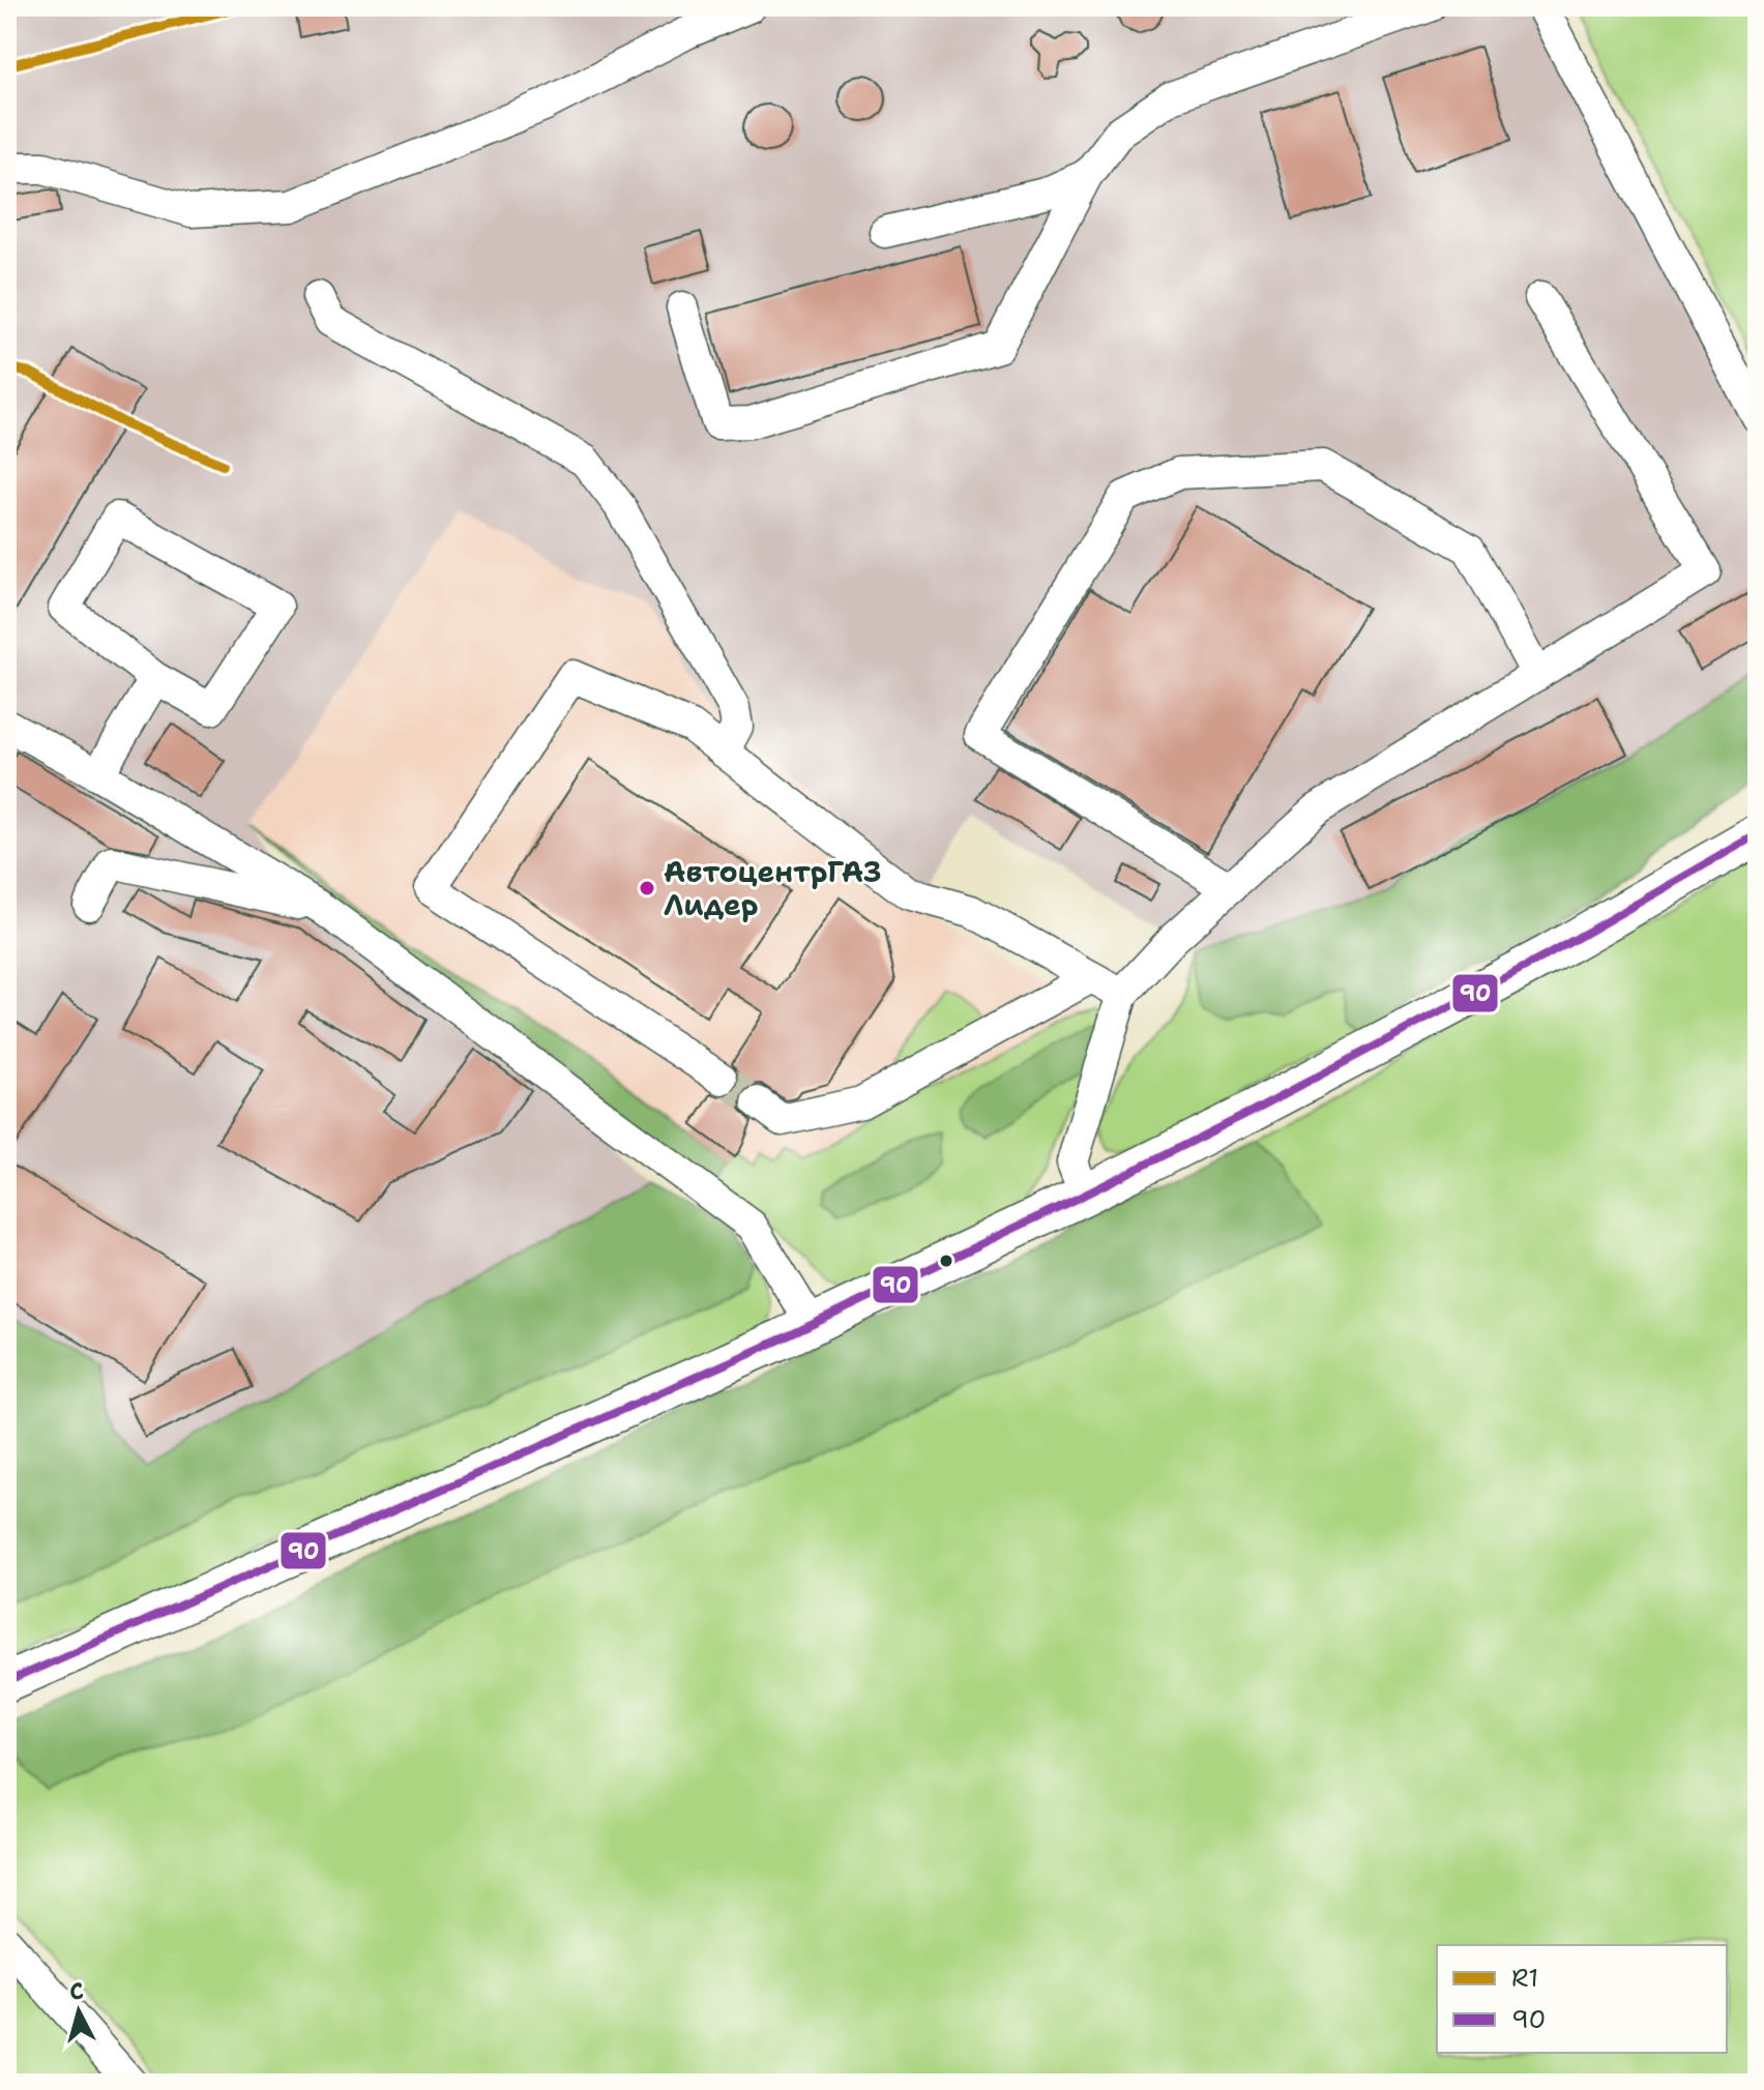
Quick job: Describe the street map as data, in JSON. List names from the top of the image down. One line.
{"places":["АвтоцентрГАЗ Лидер"],"lines":["transit line R1","transit line 90"],"legend":["R1","90"],"north":"top"}
